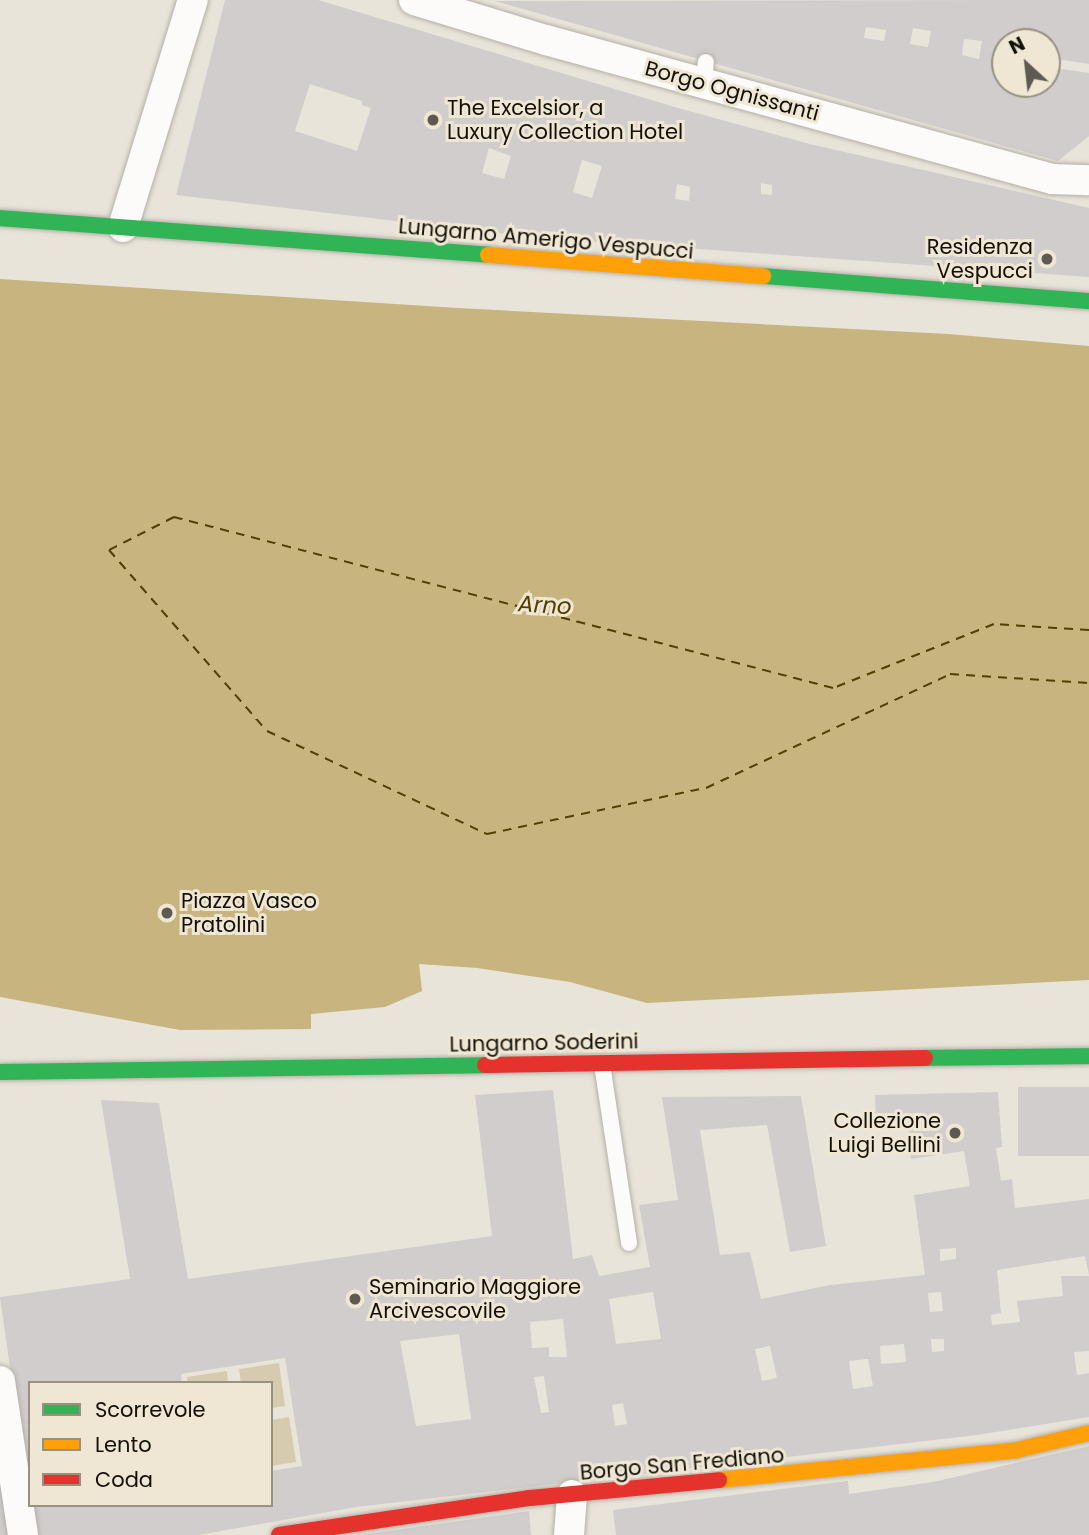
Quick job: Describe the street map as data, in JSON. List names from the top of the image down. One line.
{"streets":{"street":["Borgo Ognissanti","Lungarno Amerigo Vespucci","Lungarno Soderini","Borgo San Frediano"]},"water":["Arno"],"places":["The Excelsior, a Luxury Collection Hotel","Residenza Vespucci","Piazza Vasco Pratolini","Collezione Luigi Bellini","Seminario Maggiore Arcivescovile"],"legend":["Scorrevole","Lento","Coda"],"north":"top left"}
